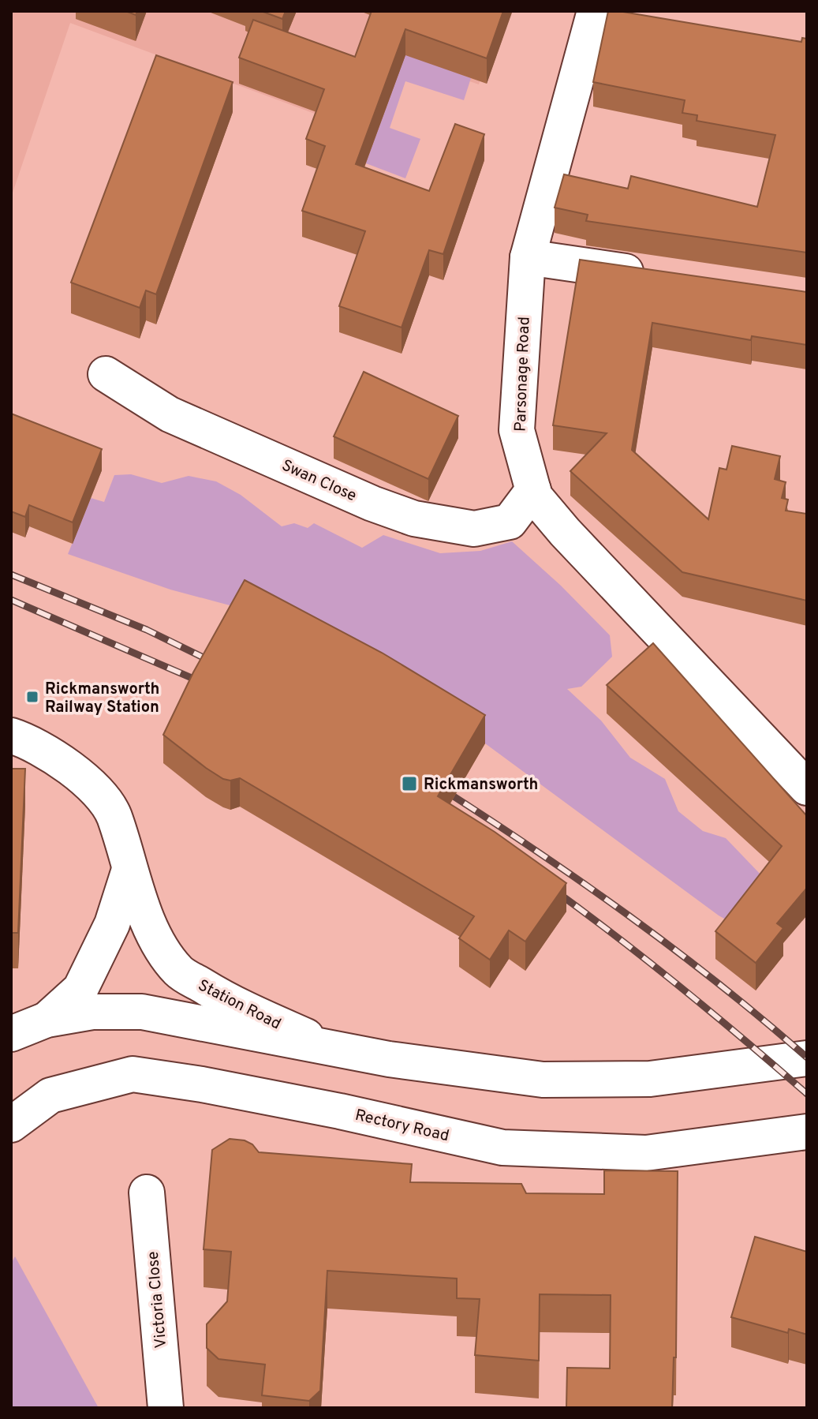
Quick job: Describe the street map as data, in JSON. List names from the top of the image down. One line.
{"streets":{"street":["Parsonage Road","Swan Close","Station Road","Rectory Road","Victoria Close"]},"crossings":[["Parsonage Road","Swan Close"]],"places":{"transit":["Rickmansworth Railway Station","Rickmansworth"]}}
